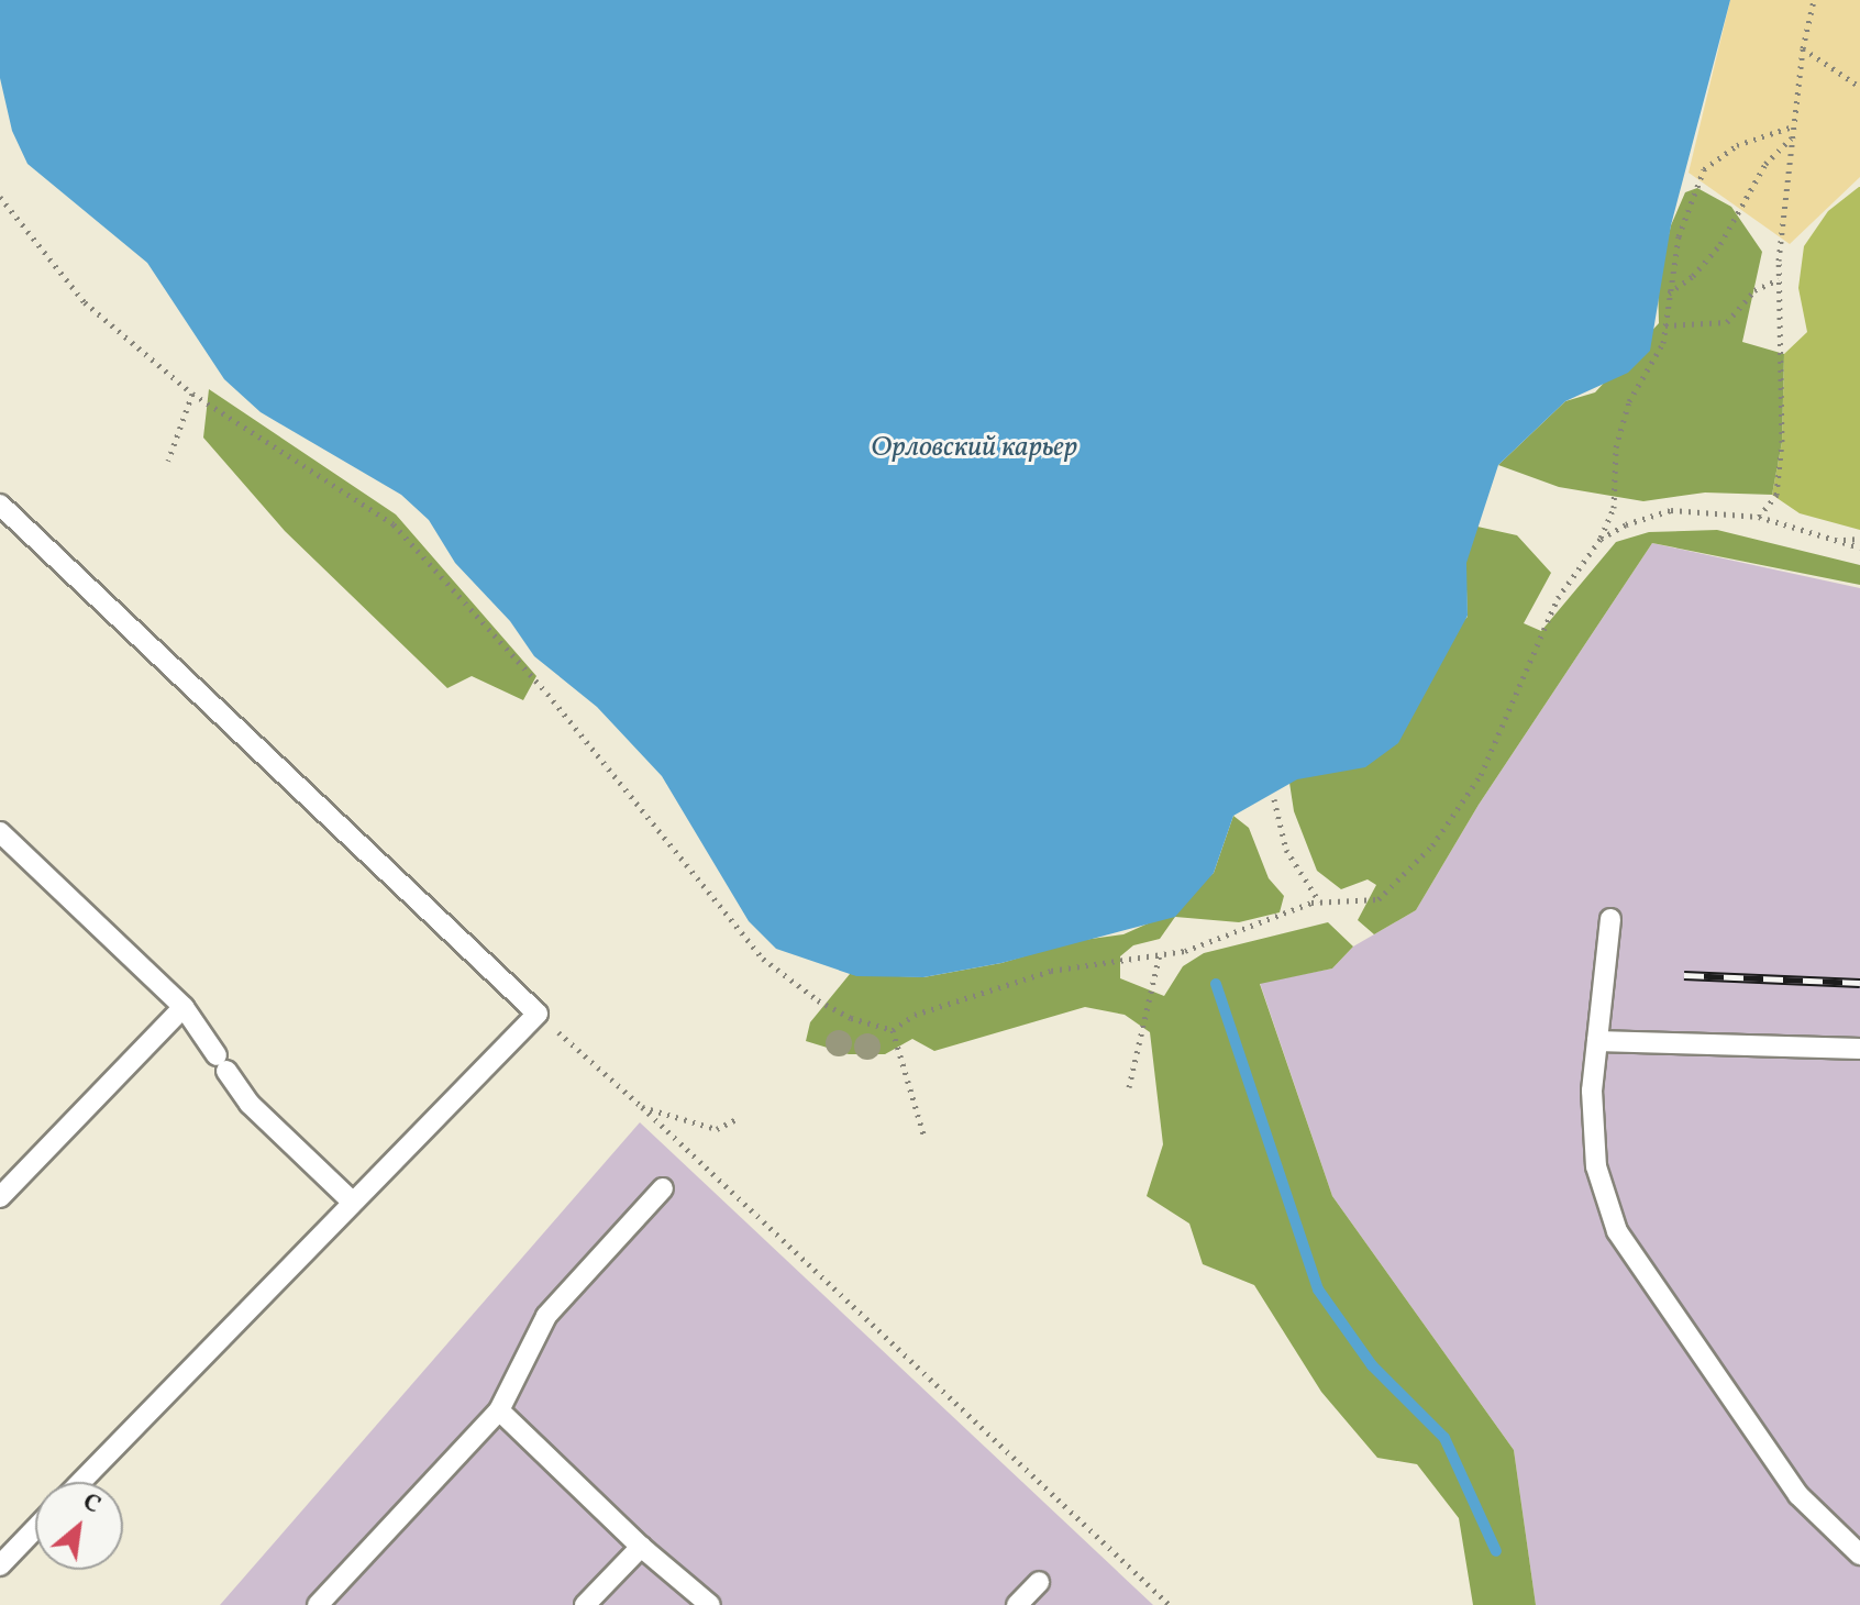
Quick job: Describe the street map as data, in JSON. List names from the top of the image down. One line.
{"water":["Орловский карьер"],"north":"top right"}
